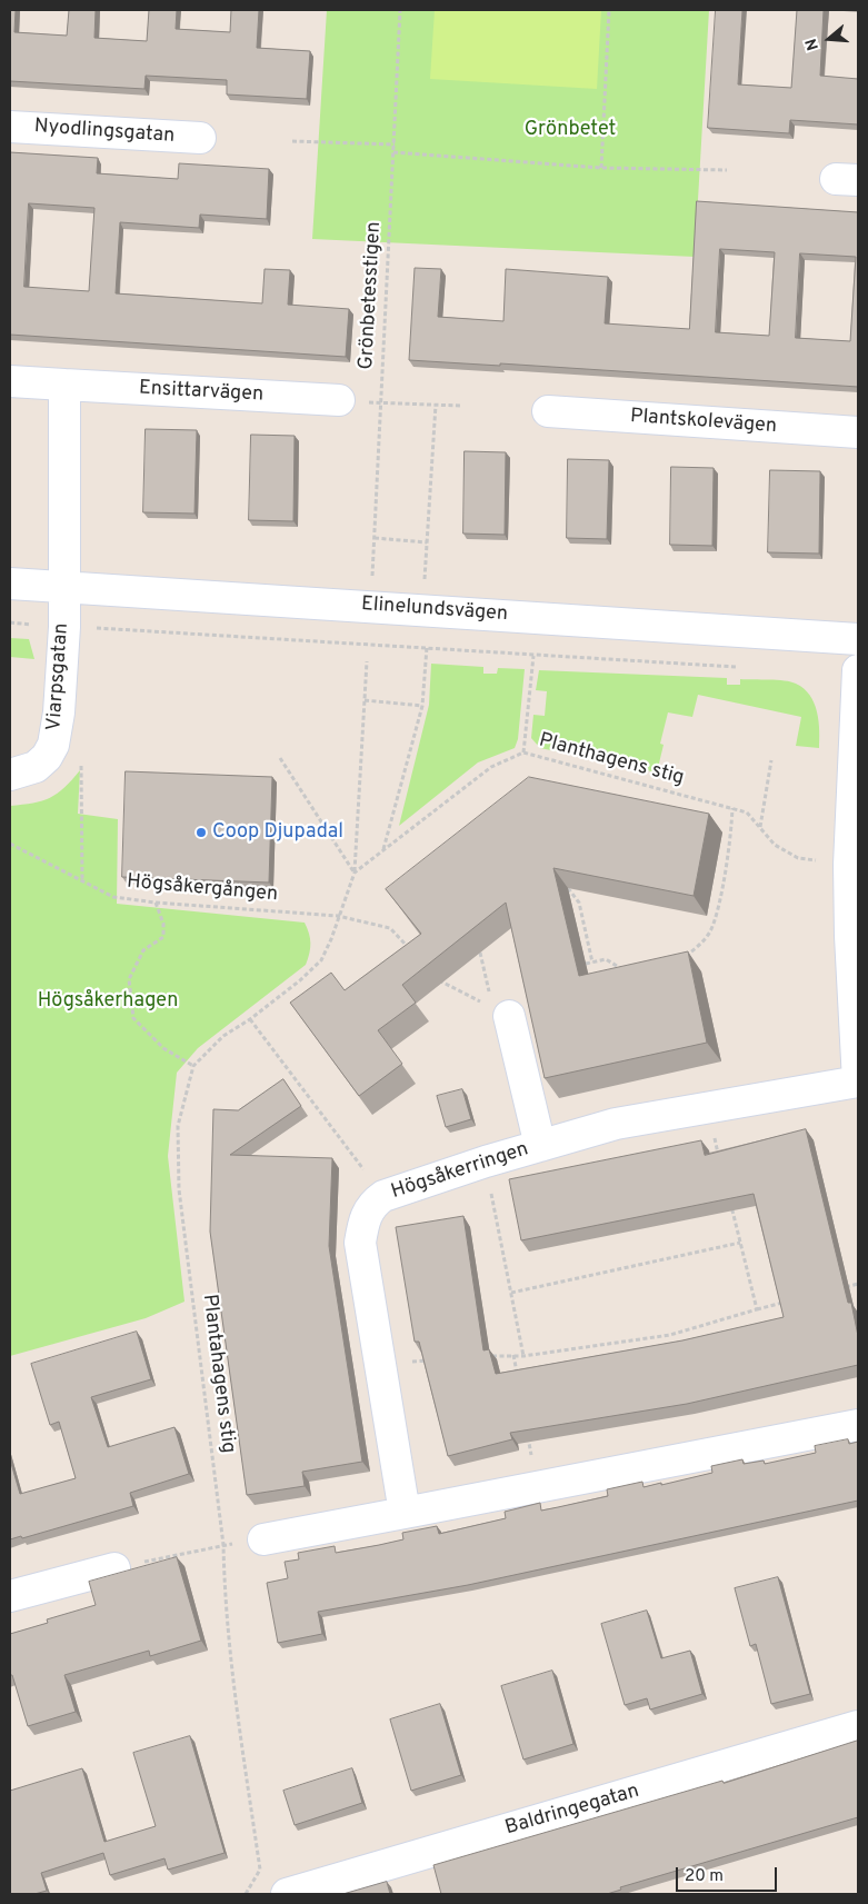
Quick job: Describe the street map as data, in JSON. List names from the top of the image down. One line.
{"streets":{"street":["Nyodlingsgatan","Ensittarvägen","Plantskolevägen","Elinelundsvägen","Viarpsgatan","Högsåkerringen","Baldringegatan"],"path":["Grönbetesstigen","Planthagens stig","Högsåkergången","Plantahagens stig"]},"crossings":[["Elinelundsvägen","Viarpsgatan"]],"parks":["Grönbetet","Högsåkerhagen"],"places":["Coop Djupadal"],"scale_bar":"20 m","north":"left"}
